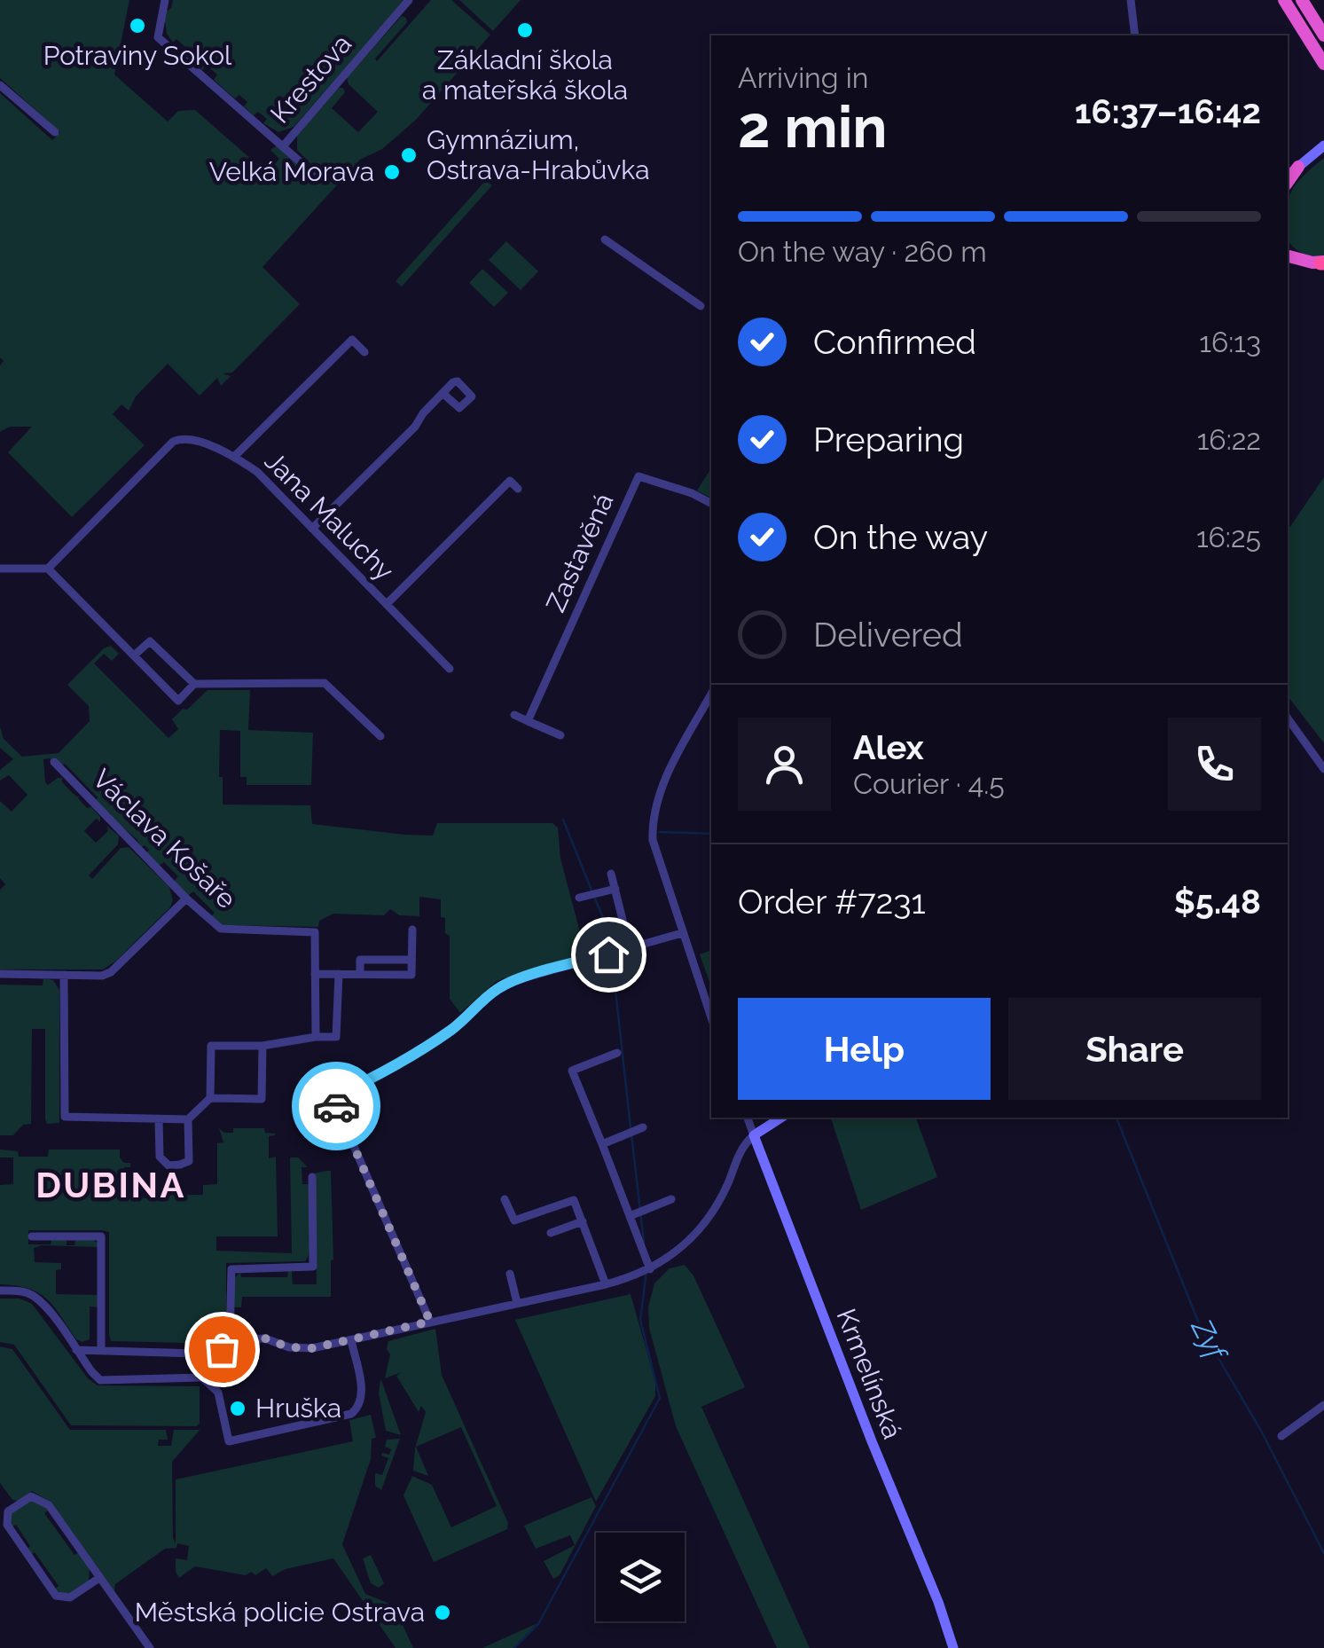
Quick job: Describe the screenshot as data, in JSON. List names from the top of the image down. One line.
{"streets":{"main road":["Krmelínská"],"street":["Krestova","Jana Maluchy","Zastavěná","Václava Košaře"]},"districts":["DUBINA"],"water":["Zyf"],"places":["Potraviny Sokol","Základní škola a mateřská škola","Gymnázium, Ostrava-Hrabůvka","Velká Morava","Hruška","Městská policie Ostrava"],"page":{"heading":["2 min","Arriving in","16:37–16:42"],"panel":["Alex","Courier · 4.5","Order #7231","$5.48"],"bar":"On the way · 260 m","list":[["Confirmed","16:13"],["Preparing","16:22"],["On the way","16:25"],"Delivered"],"buttons":["Help","Share"]}}
